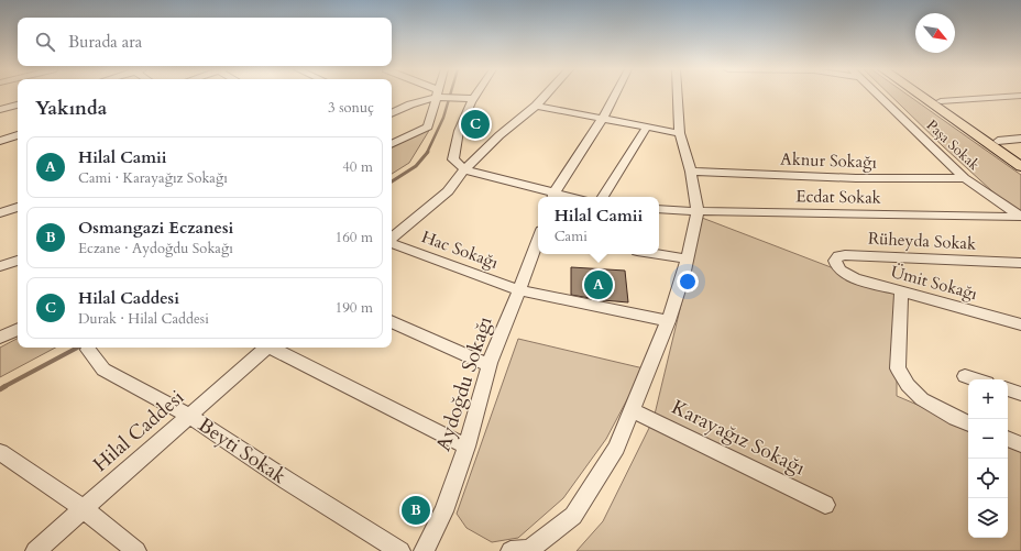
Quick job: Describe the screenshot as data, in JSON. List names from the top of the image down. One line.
{"streets":{"street":["Paşa Sokak","Aknur Sokağı","Ecdat Sokak","Rüheyda Sokak","Hac Sokağı","Ümit Sokağı","Aydoğdu Sokağı","Hilal Caddesi","Karayağız Sokağı","Beyti Sokak"]},"crossings":[["Paşa Sokak","Aknur Sokağı"],["Paşa Sokak","Ecdat Sokak"],["Rüheyda Sokak","Ümit Sokağı"],["Hac Sokağı","Aydoğdu Sokağı"],["Hilal Caddesi","Beyti Sokak"]],"north":"bottom right","page":{"search":"Burada ara","heading":["Yakında","3 sonuç"],"pins":["C","A","B"],"list":[{"mark":"A","name":"Hilal Camii","note":"Cami · Karayağız Sokağı","value":"40 m"},{"mark":"B","name":"Osmangazi Eczanesi","note":"Eczane · Aydoğdu Sokağı","value":"160 m"},{"mark":"C","name":"Hilal Caddesi","note":"Durak · Hilal Caddesi","value":"190 m"}],"popup":["Hilal Camii","Cami"],"map_buttons":["+","−"]}}
